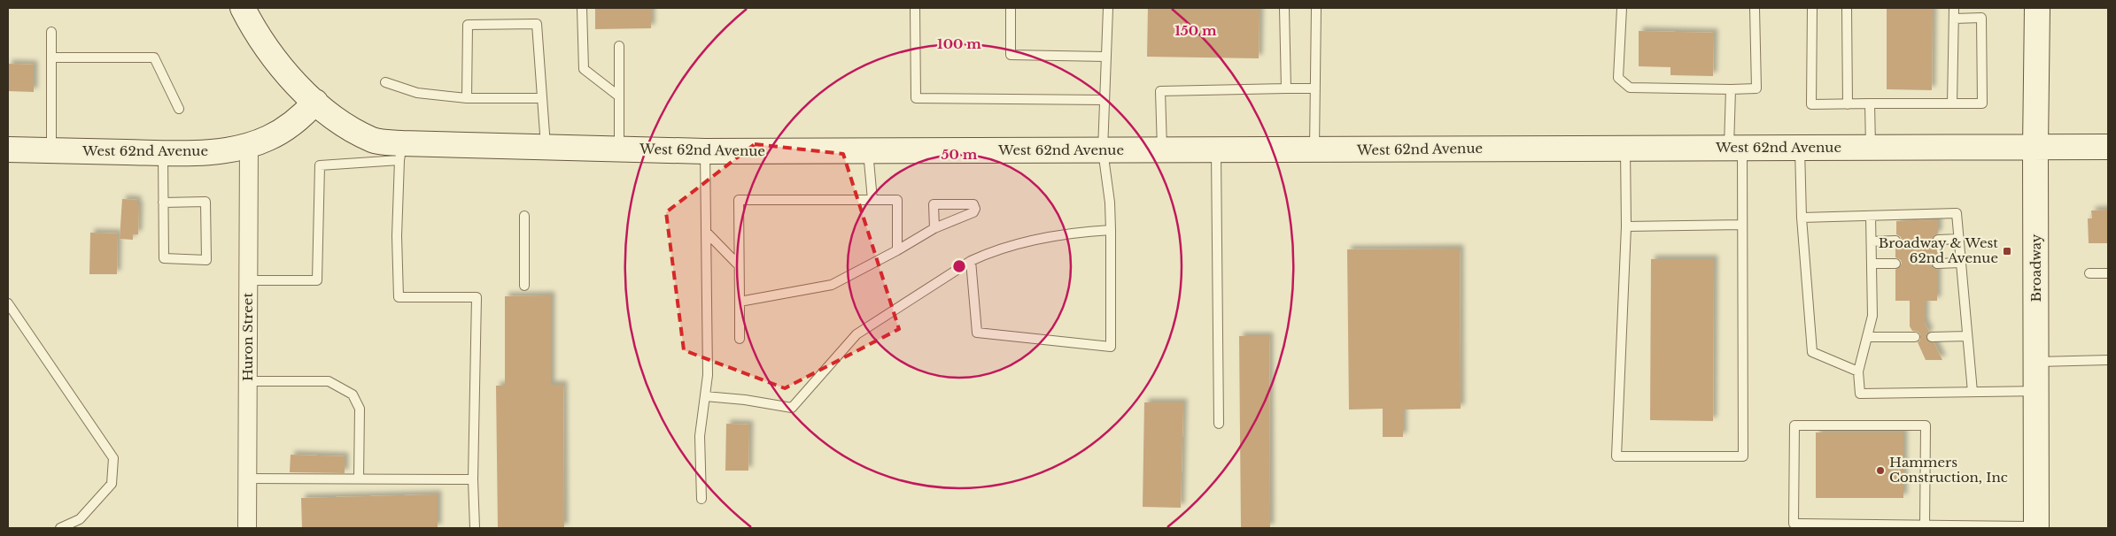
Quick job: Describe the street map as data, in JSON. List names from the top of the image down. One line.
{"streets":{"street":["West 62nd Avenue","Broadway","Huron Street"]},"crossings":[["West 62nd Avenue","Broadway"],["West 62nd Avenue","Huron Street"]],"places":{"transit":["Broadway & West 62nd Avenue"],"other":["Hammers Construction, Inc"]},"rings":["150 m","100 m","50 m"]}
